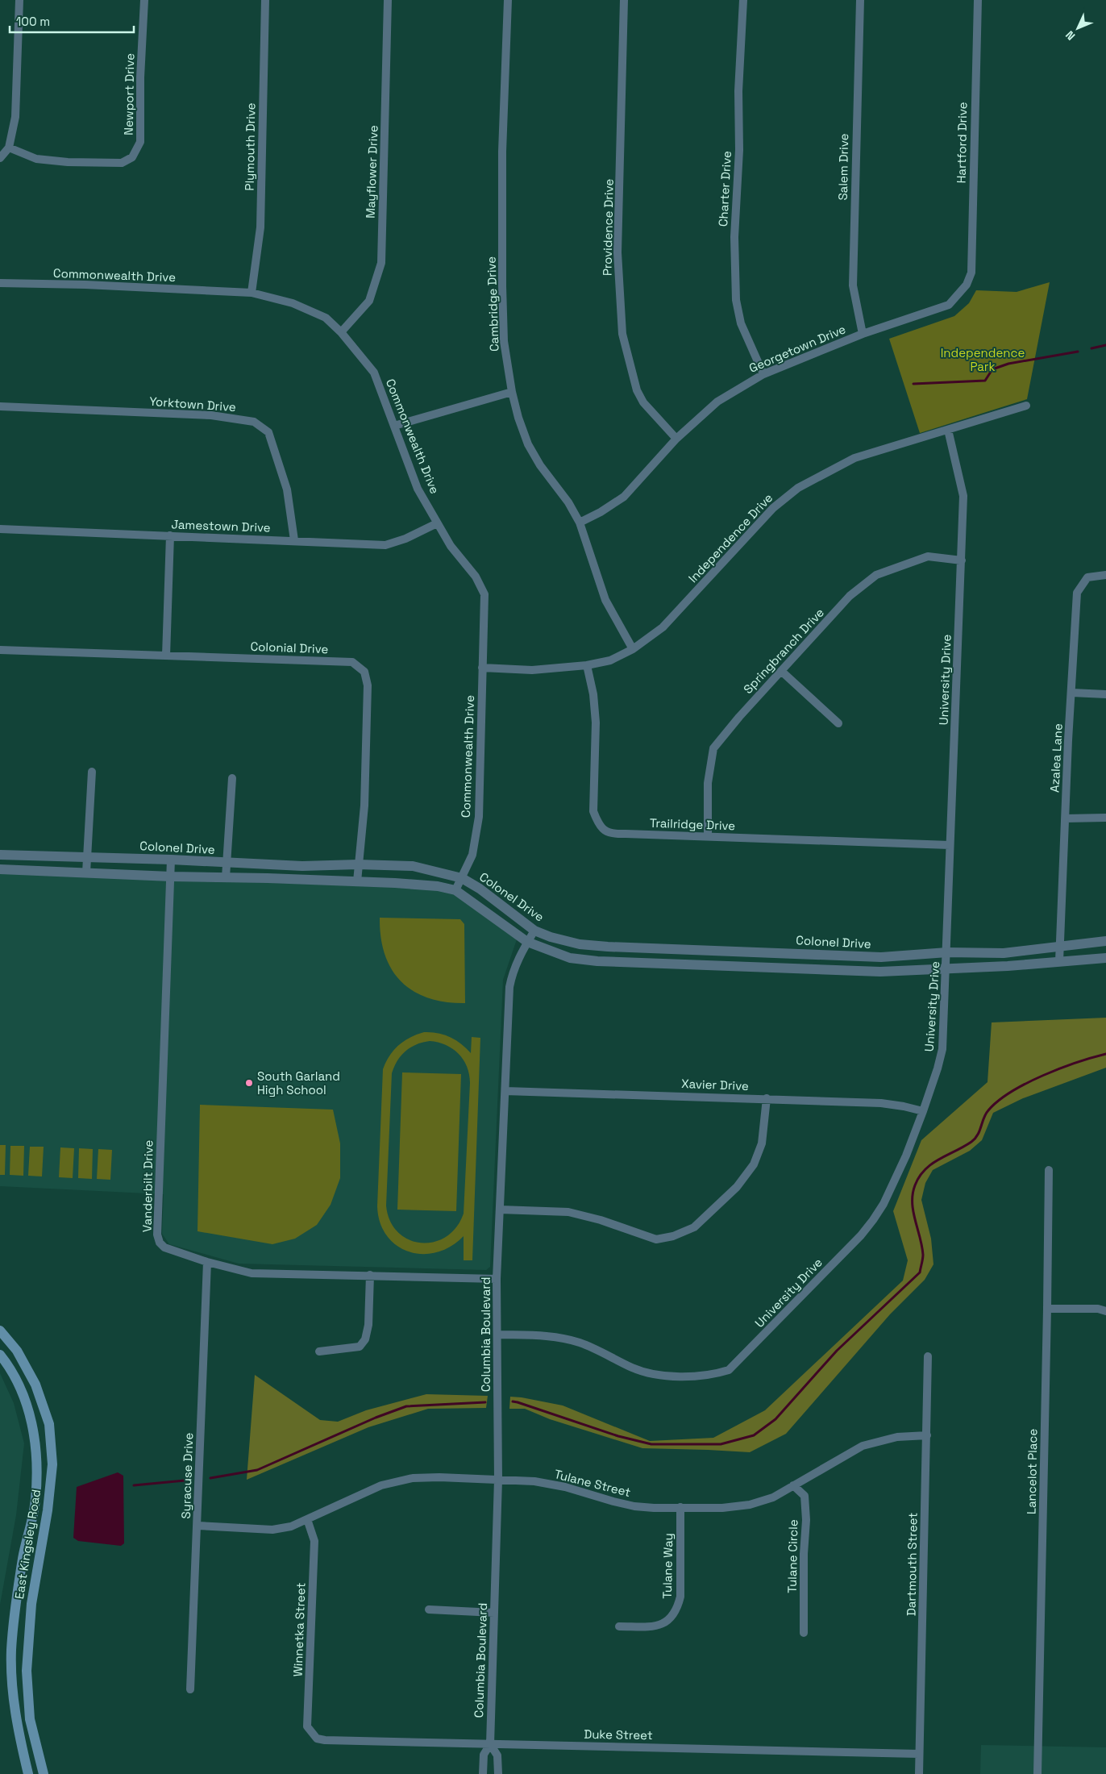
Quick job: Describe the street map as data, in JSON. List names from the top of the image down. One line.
{"streets":{"main road":["East Kingsley Road"],"street":["Newport Drive","Hartford Drive","Plymouth Drive","Salem Drive","Mayflower Drive","Charter Drive","Providence Drive","Commonwealth Drive","Cambridge Drive","Georgetown Drive","Yorktown Drive","Jamestown Drive","Independence Drive","Colonial Drive","Springbranch Drive","University Drive","Azalea Lane","Trailridge Drive","Colonel Drive","Xavier Drive","Vanderbilt Drive","Columbia Boulevard","Lancelot Place","Syracuse Drive","Tulane Street","Tulane Circle","Dartmouth Street","Tulane Way","Winnetka Street","Duke Street"]},"crossings":[["Hartford Drive","Georgetown Drive"],["Plymouth Drive","Commonwealth Drive"],["Salem Drive","Georgetown Drive"],["Mayflower Drive","Commonwealth Drive"],["Charter Drive","Georgetown Drive"],["Providence Drive","Georgetown Drive"],["Commonwealth Drive","Jamestown Drive"],["Commonwealth Drive","Independence Drive"],["Commonwealth Drive","Colonel Drive"],["Cambridge Drive","Georgetown Drive"],["Cambridge Drive","Independence Drive"],["Yorktown Drive","Jamestown Drive"],["Independence Drive","University Drive"],["Independence Drive","Trailridge Drive"],["Colonial Drive","Colonel Drive"],["Springbranch Drive","University Drive"],["Springbranch Drive","Trailridge Drive"],["University Drive","Trailridge Drive"],["University Drive","Colonel Drive"],["University Drive","Xavier Drive"],["University Drive","Columbia Boulevard"],["Azalea Lane","Colonel Drive"],["Colonel Drive","Vanderbilt Drive"],["Colonel Drive","Columbia Boulevard"],["Xavier Drive","Columbia Boulevard"],["Vanderbilt Drive","Columbia Boulevard"],["Vanderbilt Drive","Syracuse Drive"],["Columbia Boulevard","Tulane Street"],["Columbia Boulevard","Duke Street"],["Syracuse Drive","Tulane Street"],["Tulane Street","Tulane Circle"],["Tulane Street","Dartmouth Street"],["Tulane Street","Tulane Way"],["Tulane Street","Winnetka Street"],["Dartmouth Street","Duke Street"],["Winnetka Street","Duke Street"]],"parks":["Independence Park"],"places":["South Garland High School"],"scale_bar":"100 m","north":"bottom left"}
